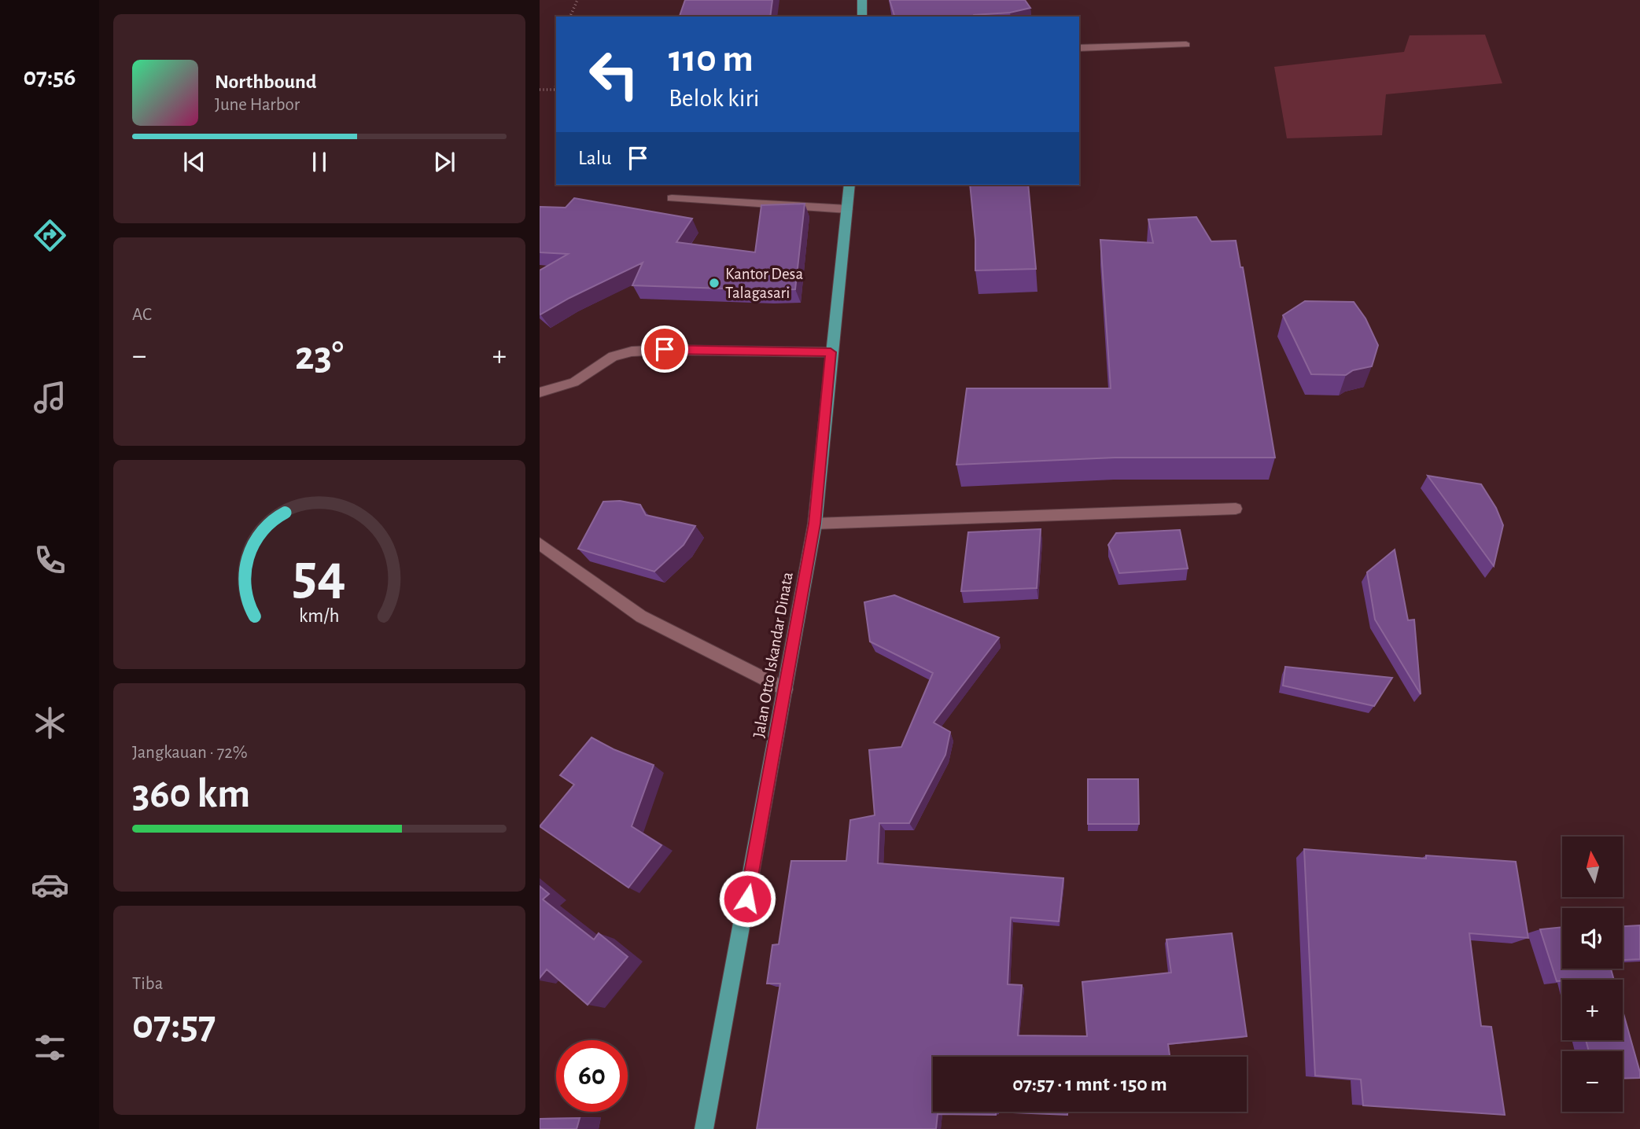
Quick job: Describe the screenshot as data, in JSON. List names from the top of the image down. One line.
{"streets":{"main road":["Jalan Otto Iskandar Dinata"]},"places":["Kantor Desa Talagasari"],"north":"top","page":{"tabs":"07:56","turn":["110 m","Belok kiri"],"song":["Northbound","June Harbor"],"then":"Lalu","tile":["AC",["Jangkauan · 72%","360 km"],["Tiba","07:57"]],"heat":["−","23°","+"],"map_buttons":["+","−"],"limit":"60","trip":"07:57 · 1 mnt · 150 m","gauge":["54","km/h"]}}
